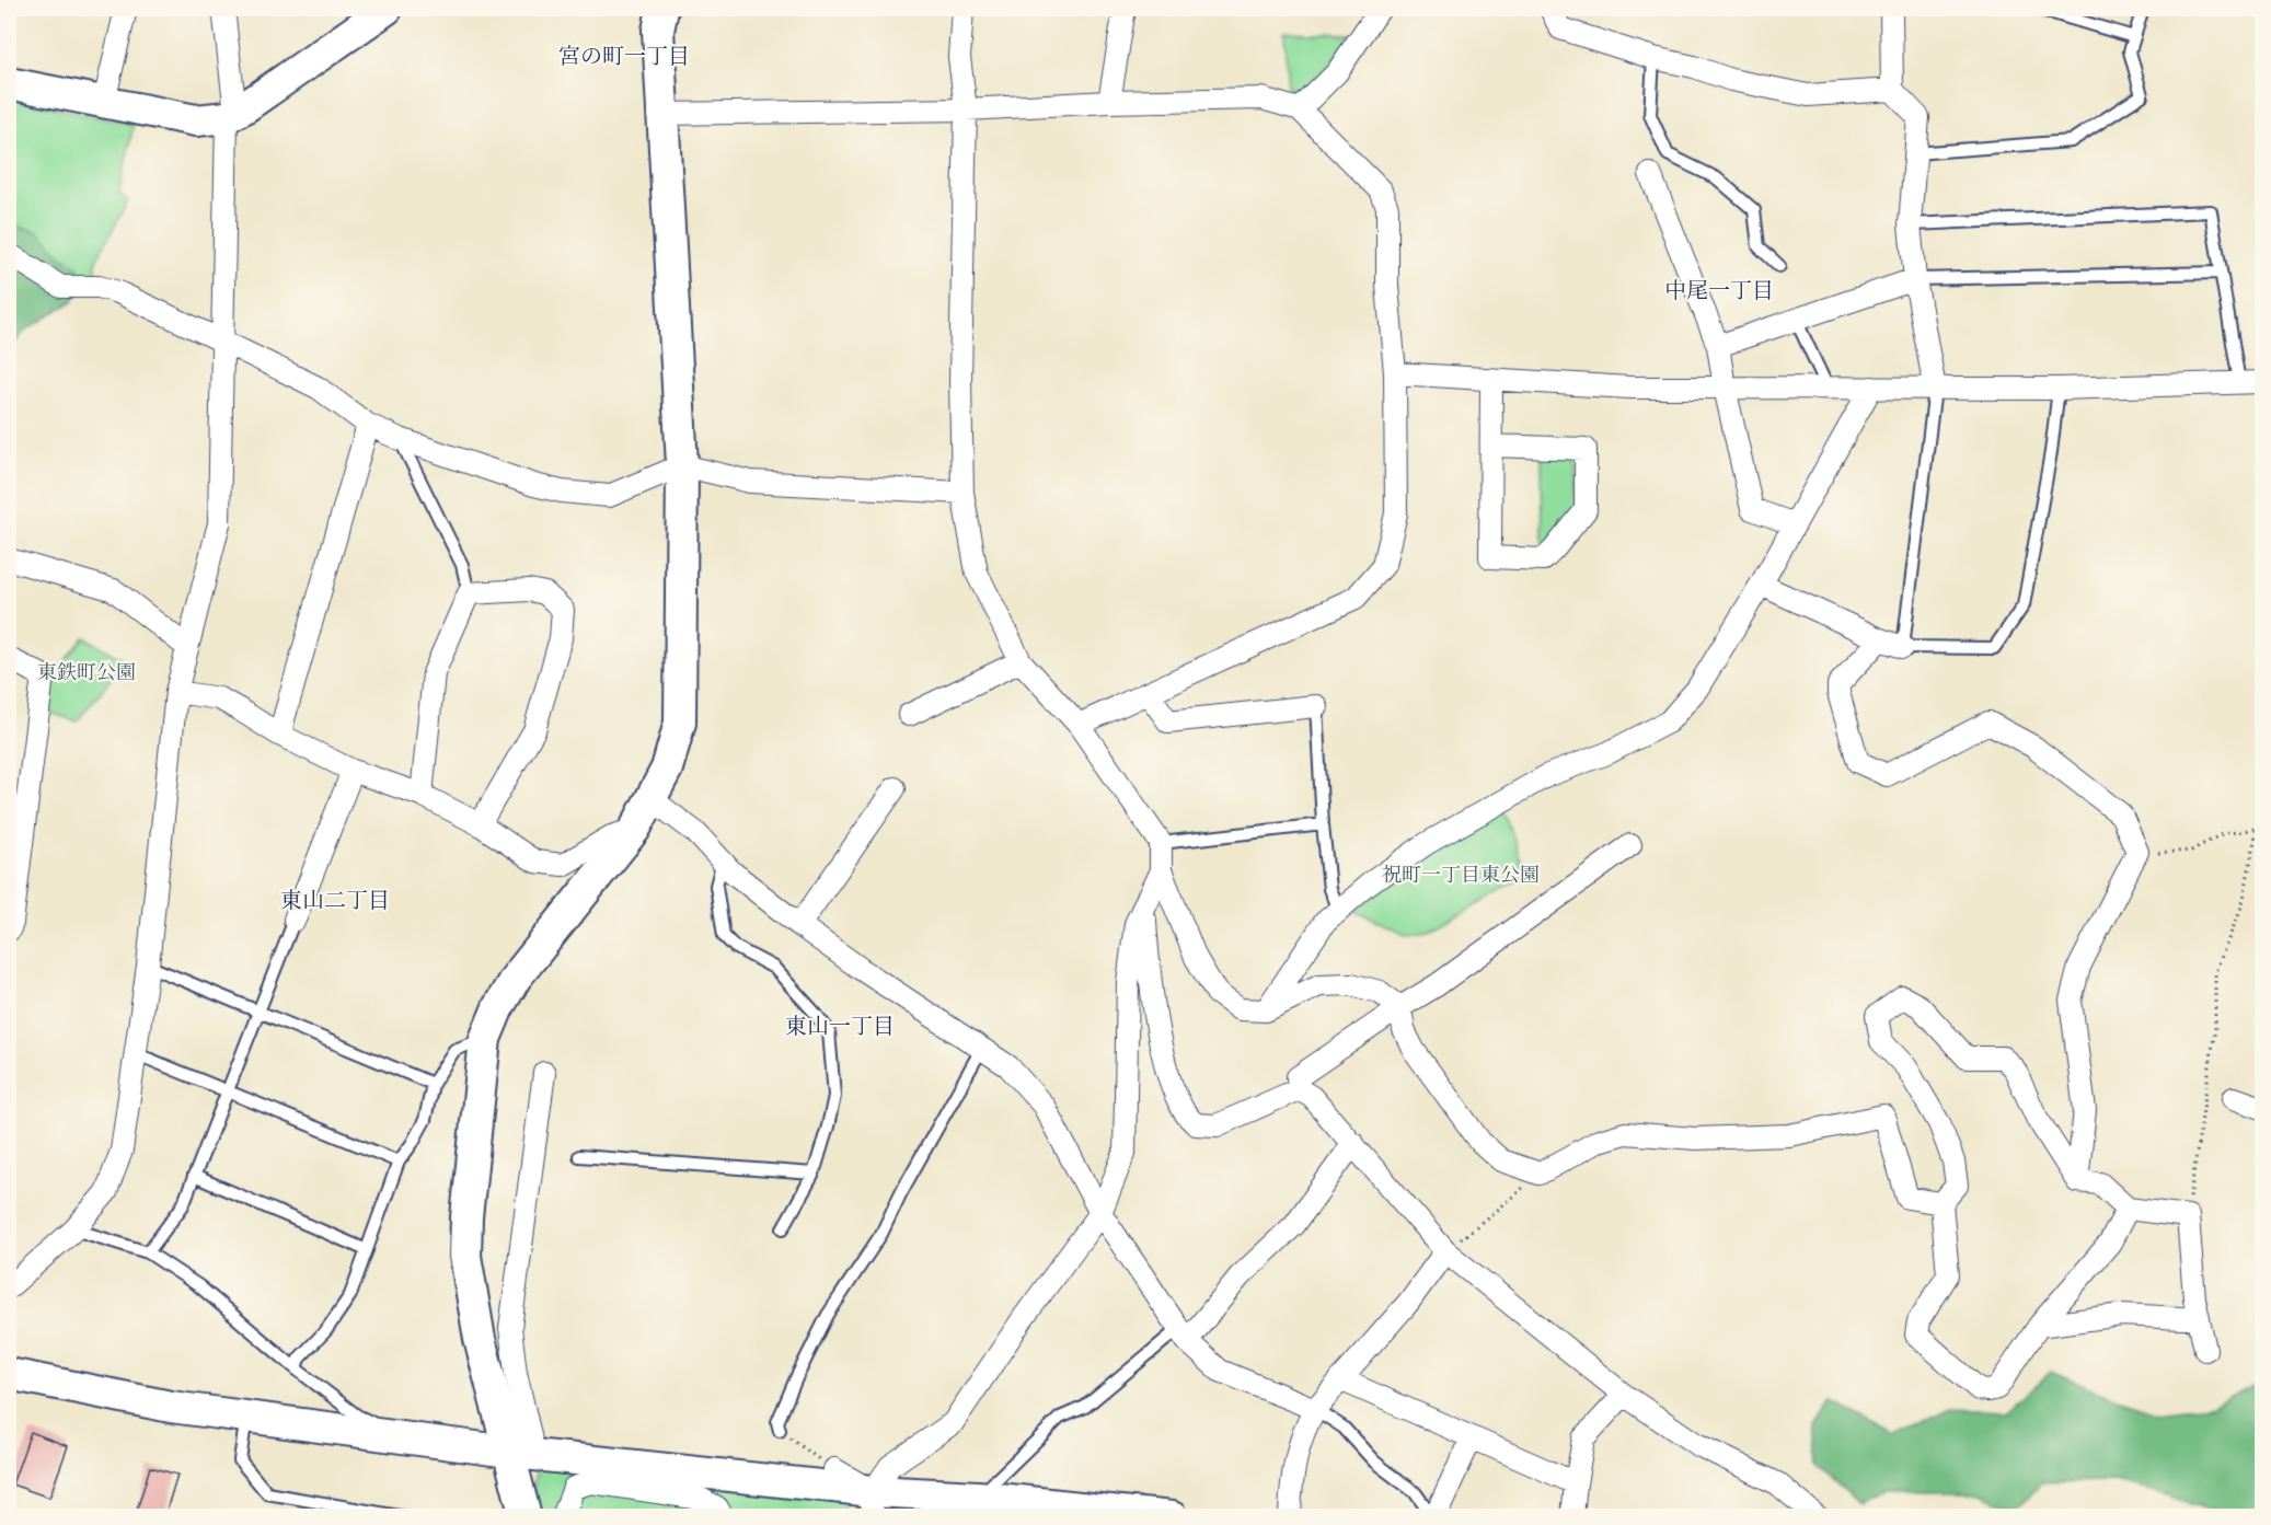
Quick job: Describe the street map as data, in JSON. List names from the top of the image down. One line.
{"districts":["宮の町一丁目","中尾一丁目","東山二丁目","東山一丁目"],"parks":["東鉄町公園","祝町一丁目東公園"]}
